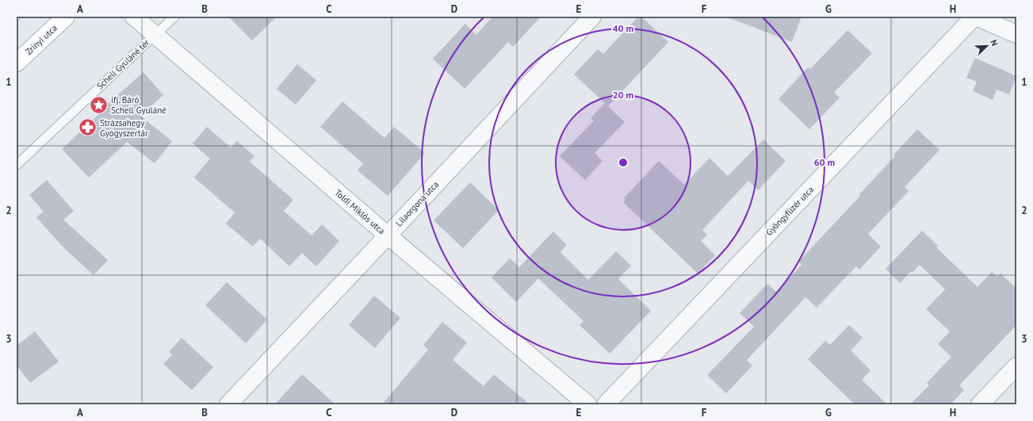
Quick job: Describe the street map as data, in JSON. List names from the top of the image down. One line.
{"streets":{"main road":["Zrínyi utca"],"street":["Lilaorgona utca","Gyöngyfüzér utca","Toldi Miklós utca"],"lane":["Schell Gyuláné tér"]},"crossings":[["Schell Gyuláné tér","Toldi Miklós utca"],["Lilaorgona utca","Toldi Miklós utca"]],"places":{"place":["ifj. Báró Schell Gyuláné"],"pharmacy":["Strázsahegy Gyógyszertár"]},"north":"top right","grid":{"columns":["A","B","C","D","E","F","G","H"],"rows":["1","2","3"]},"rings":["40 m","20 m","60 m"]}
